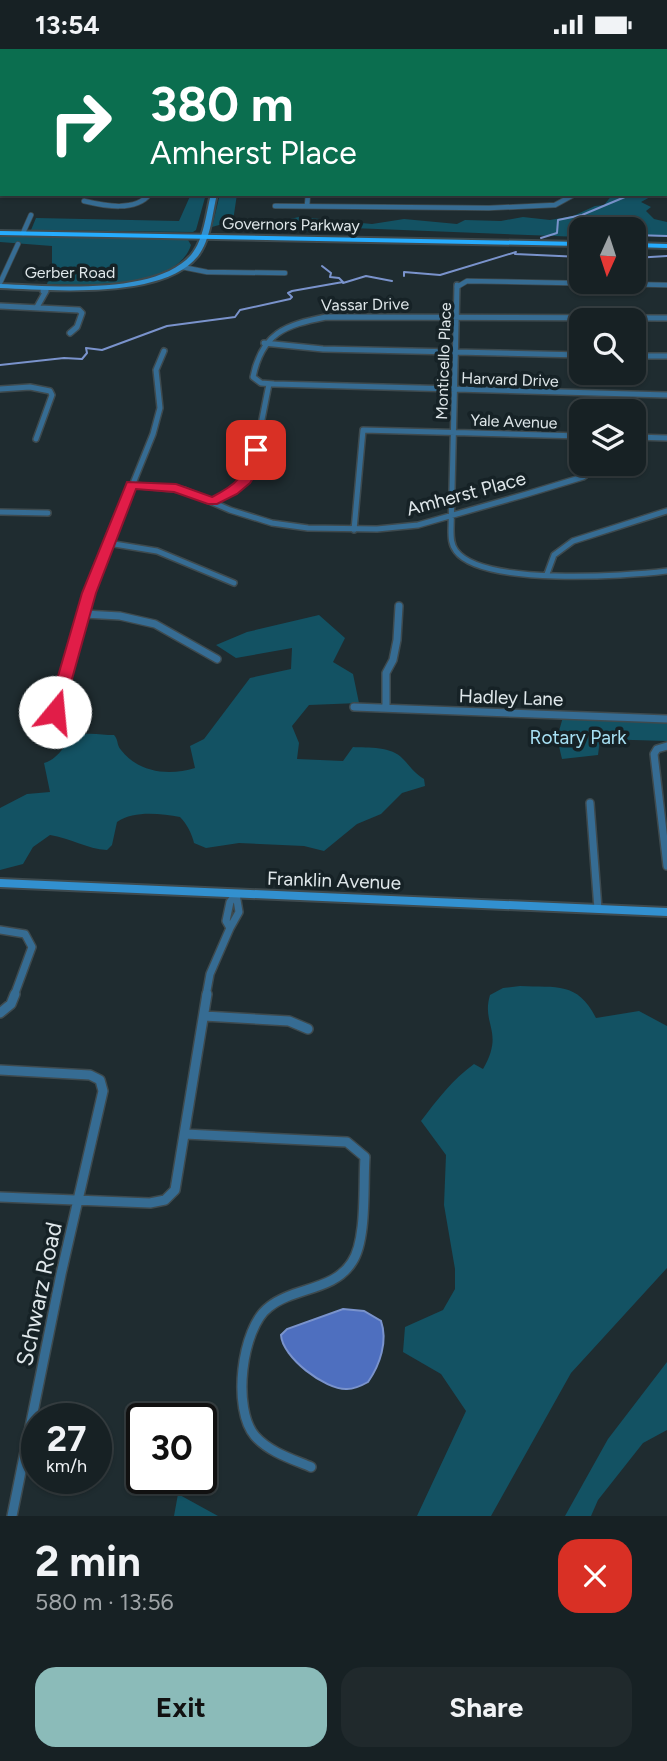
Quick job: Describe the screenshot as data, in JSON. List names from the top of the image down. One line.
{"streets":{"main road":["Governors Parkway"],"street":["Gerber Road","Vassar Drive","Monticello Place","Harvard Drive","Yale Avenue","Amherst Place","Hadley Lane","Franklin Avenue","Schwarz Road"]},"crossings":[["Vassar Drive","Monticello Place"],["Monticello Place","Harvard Drive"],["Monticello Place","Yale Avenue"],["Monticello Place","Amherst Place"],["Yale Avenue","Amherst Place"]],"parks":["Rotary Park"],"north":"bottom","page":{"status":"13:54","turn":["380 m","Amherst Place"],"speed":"27 km/h","limit":"30","heading":["2 min","580 m · 13:56"],"buttons":["Exit","Share"]}}
